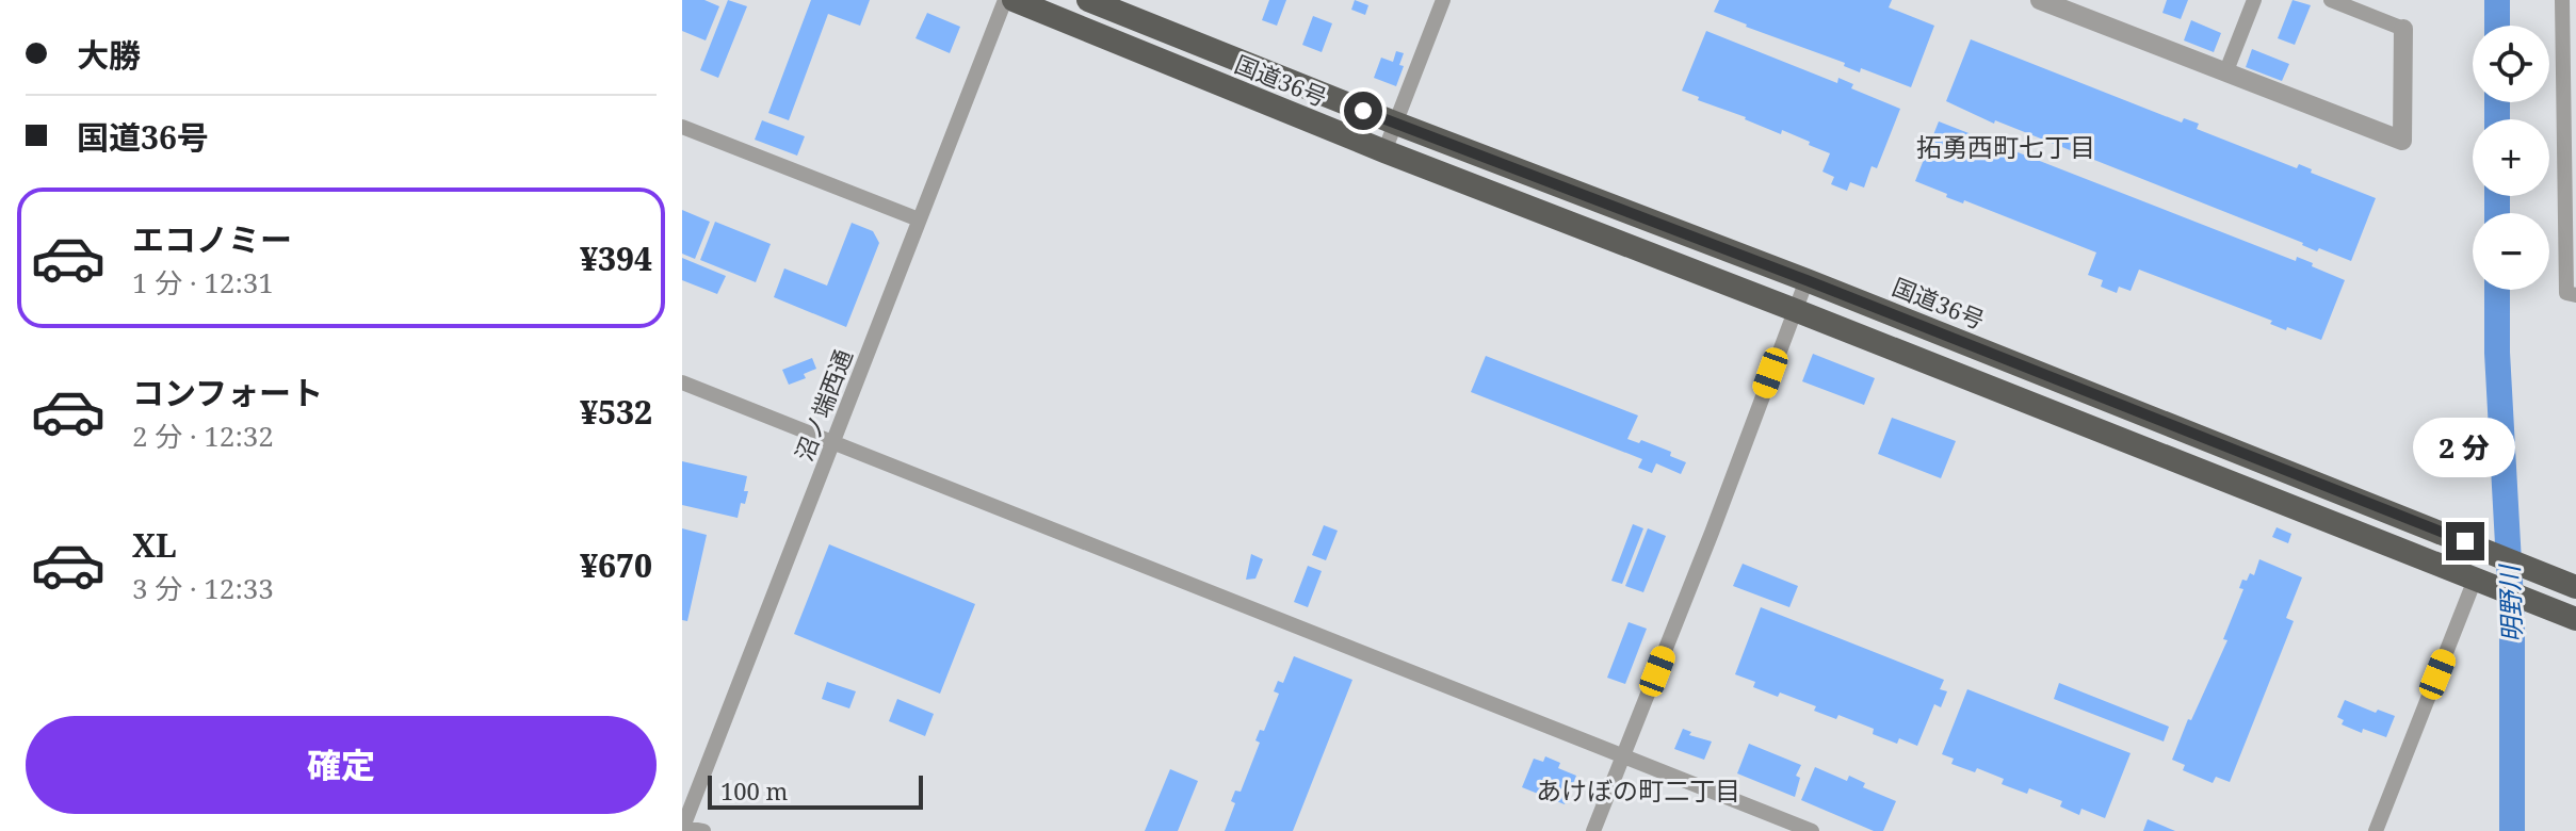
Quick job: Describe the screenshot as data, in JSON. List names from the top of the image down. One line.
{"streets":{"highway":["国道36号"],"street":["沼ノ端西通"]},"districts":["拓勇西町七丁目","あけぼの町二丁目"],"water":["明野川"],"scale_bar":"100 m","page":{"banner":["大勝","国道36号"],"map_buttons":["+","−"],"list":[{"name":"エコノミー","note":"1 分 · 12:31","value":"¥394"},{"name":"コンフォート","note":"2 分 · 12:32","value":"¥532"},{"name":"XL","note":"3 分 · 12:33","value":"¥670"}],"bubble":"2 分","buttons":"確定","scale":"100 m"}}
